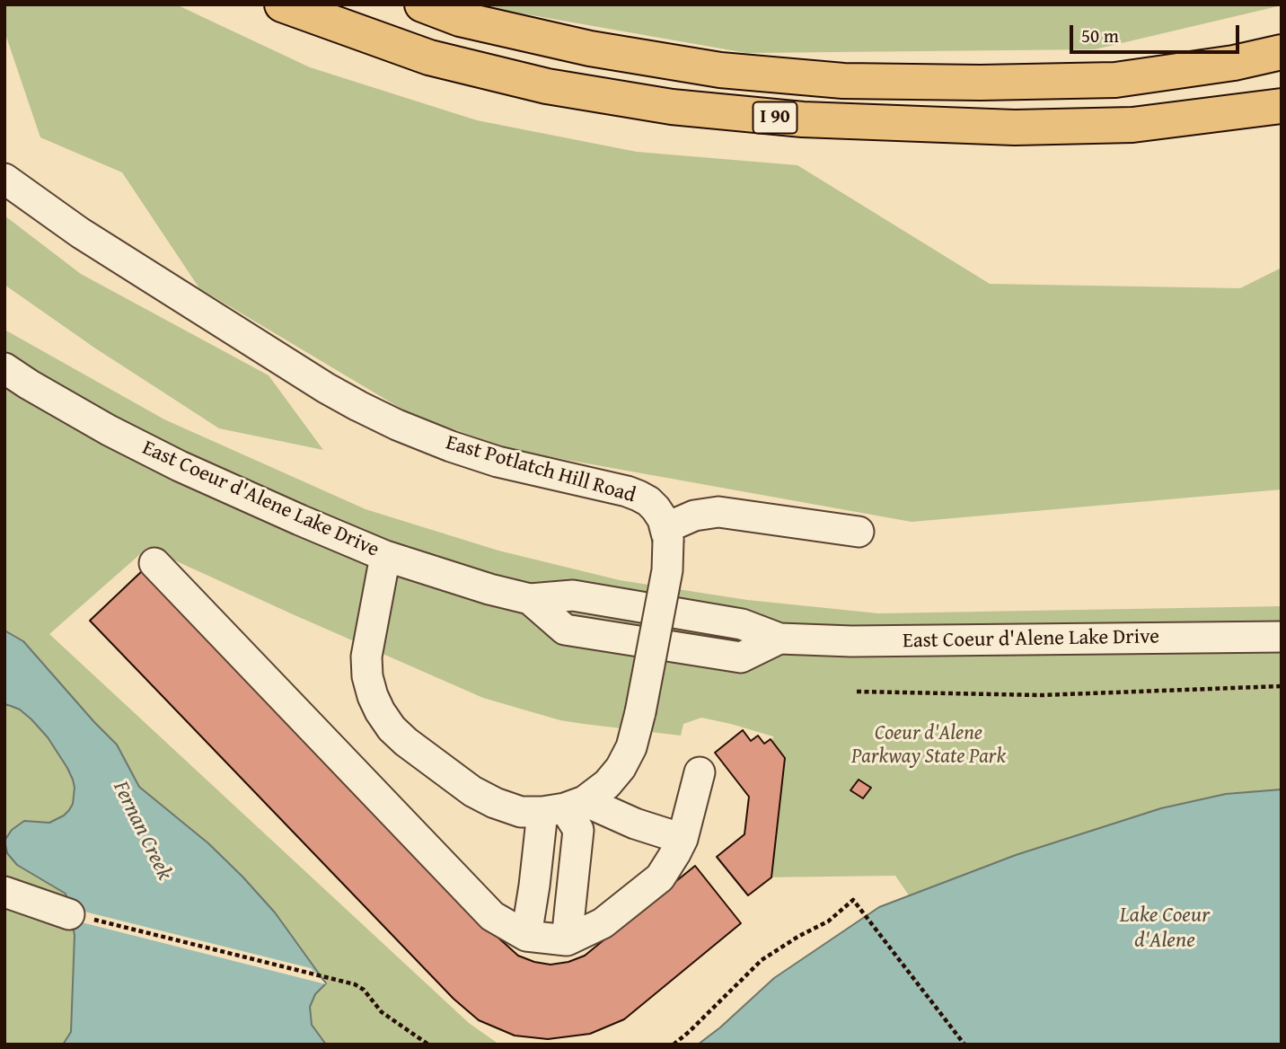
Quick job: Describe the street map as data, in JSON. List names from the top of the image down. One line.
{"streets":{"highway":["I 90"],"street":["East Potlatch Hill Road","East Coeur d'Alene Lake Drive"]},"water":["Fernan Creek","Lake Coeur d'Alene"],"parks":["Coeur d'Alene Parkway State Park"],"scale_bar":"50 m"}
